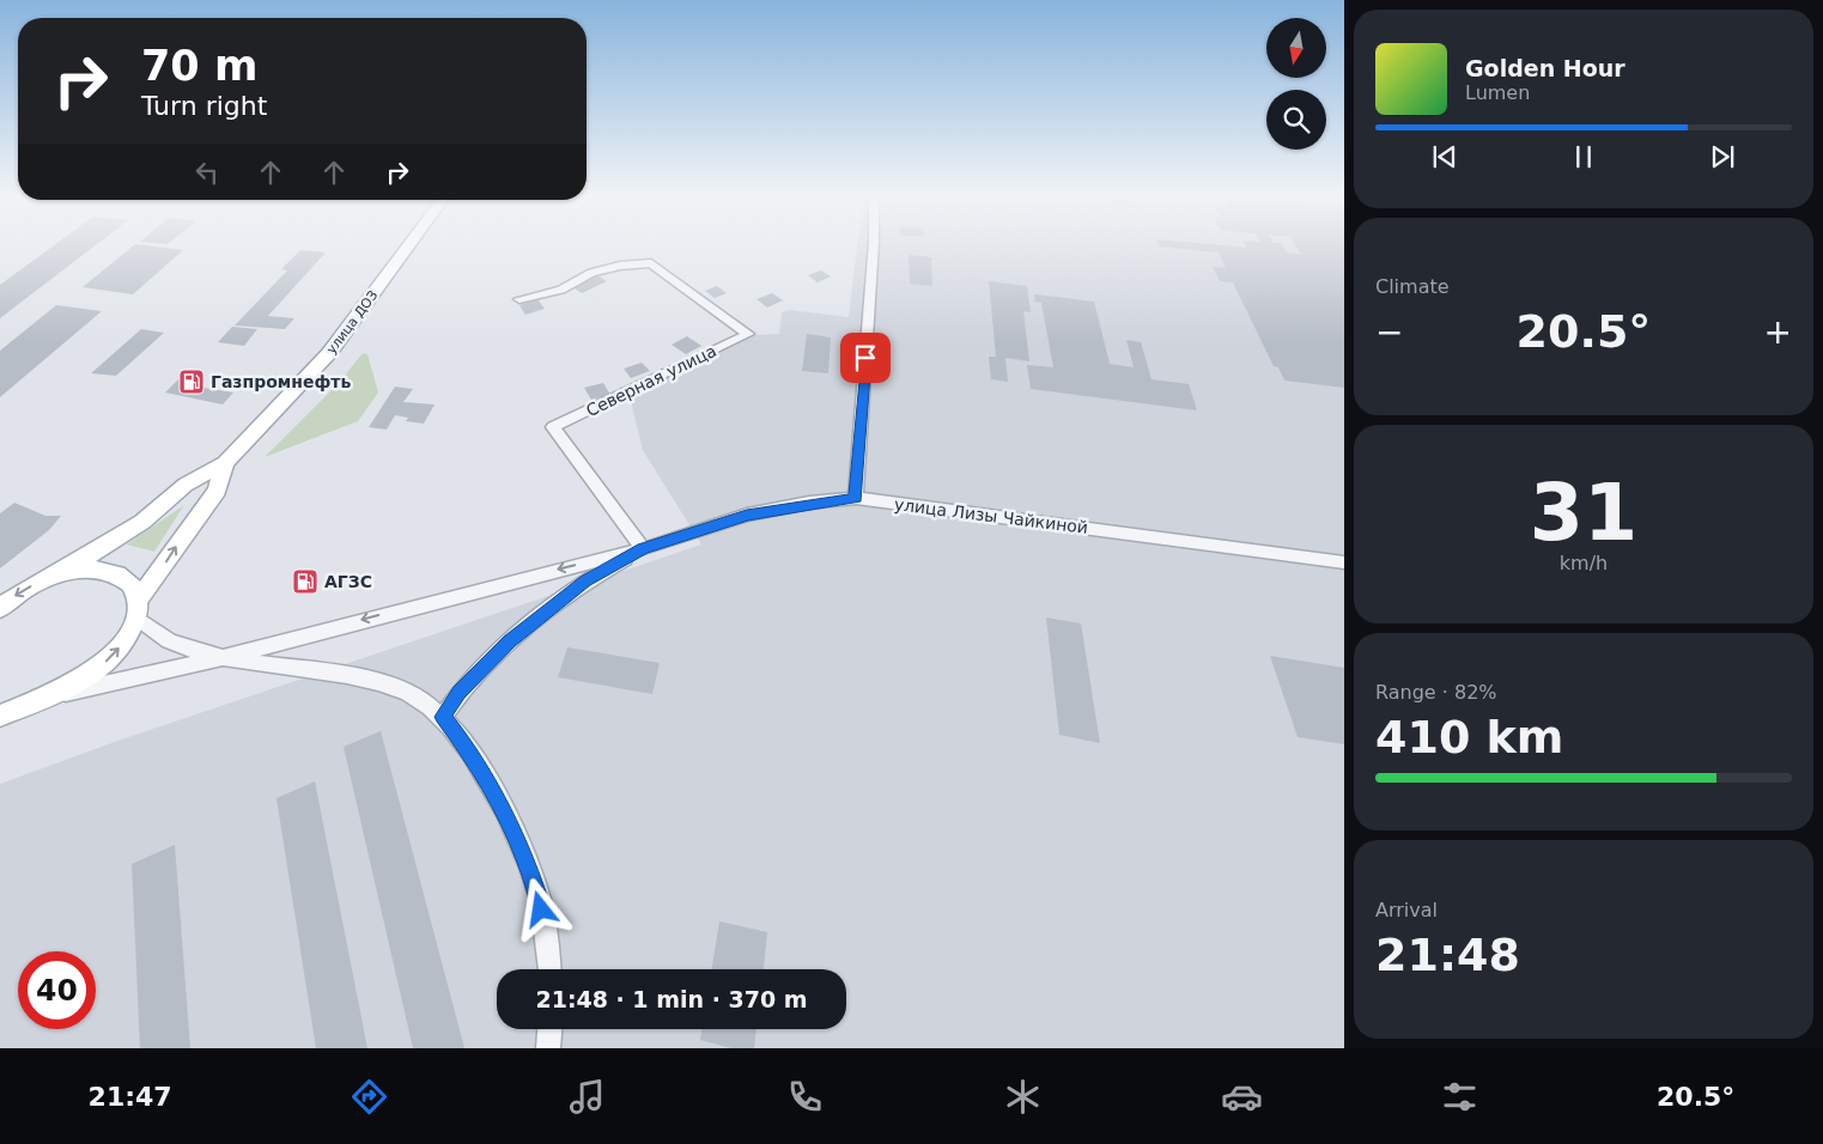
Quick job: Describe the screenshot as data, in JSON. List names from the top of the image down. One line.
{"streets":{"main road":["улица ДОЗ"],"street":["Северная улица","улица Лизы Чайкиной"]},"crossings":[["Северная улица","улица Лизы Чайкиной"]],"places":{"fuel station":["Газпромнефть","АГЗС"]},"north":"bottom","page":{"turn":["70 m","Turn right"],"song":["Golden Hour","Lumen"],"tile":["Climate",["31","km/h"],["Range · 82%","410 km"],["Arrival","21:48"]],"heat":["−","20.5°","+"],"limit":"40","trip":"21:48 · 1 min · 370 m","tabs":["21:47","20.5°"]}}
